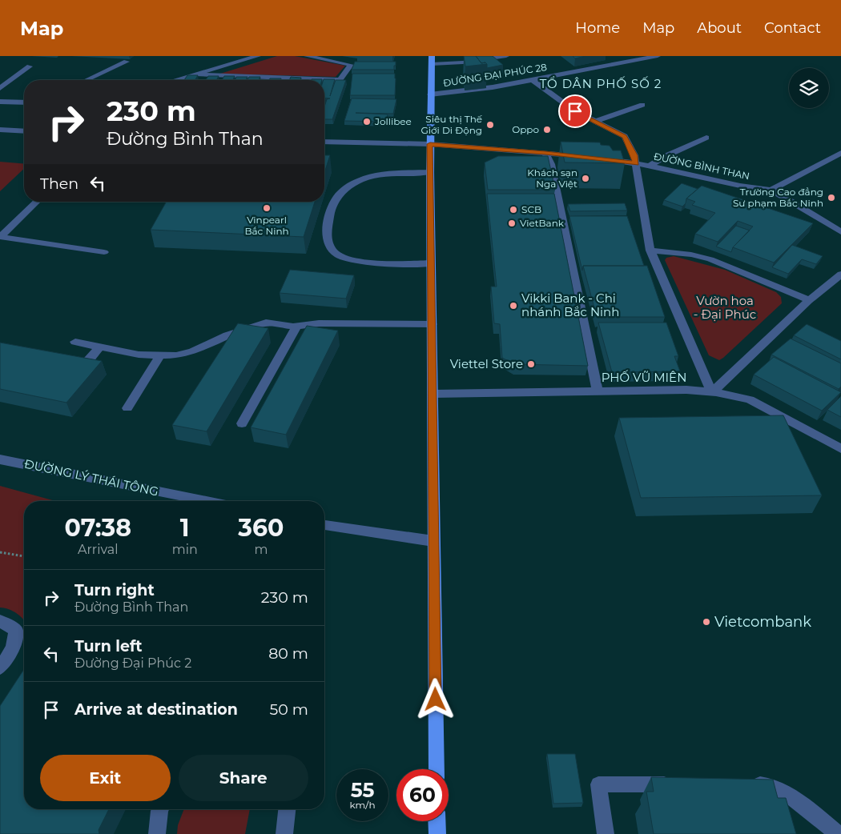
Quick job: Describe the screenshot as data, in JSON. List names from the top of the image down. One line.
{"streets":{"street":["ĐƯỜNG ĐẠI PHÚC 28","ĐƯỜNG BÌNH THAN","PHỐ VŨ MIÊN","ĐƯỜNG LÝ THÁI TÔNG"]},"districts":["TỔ DÂN PHỐ SỐ 2"],"parks":["Vườn hoa - Đại Phúc"],"places":["Jollibee","Siêu thị Thế Giới Di Động","Oppo","Khách sạn Nga Việt","Trường Cao đẳng Sư phạm Bắc Ninh","Vinpearl Bắc Ninh","SCB","VietBank","Vikki Bank - Chi nhánh Bắc Ninh","Viettel Store","Vietcombank"],"page":{"header":"Map","nav":["Home","Map","About","Contact"],"turn":["230 m","Đường Bình Than"],"then":"Then","eta":["07:38","Arrival","1","min","360","m"],"list":[{"name":"Turn right","note":"Đường Bình Than","value":"230 m"},{"name":"Turn left","note":"Đường Đại Phúc 2","value":"80 m"},{"name":"Arrive at destination","value":"50 m"}],"buttons":["Exit","Share"],"speed":"55 km/h","limit":"60"}}
